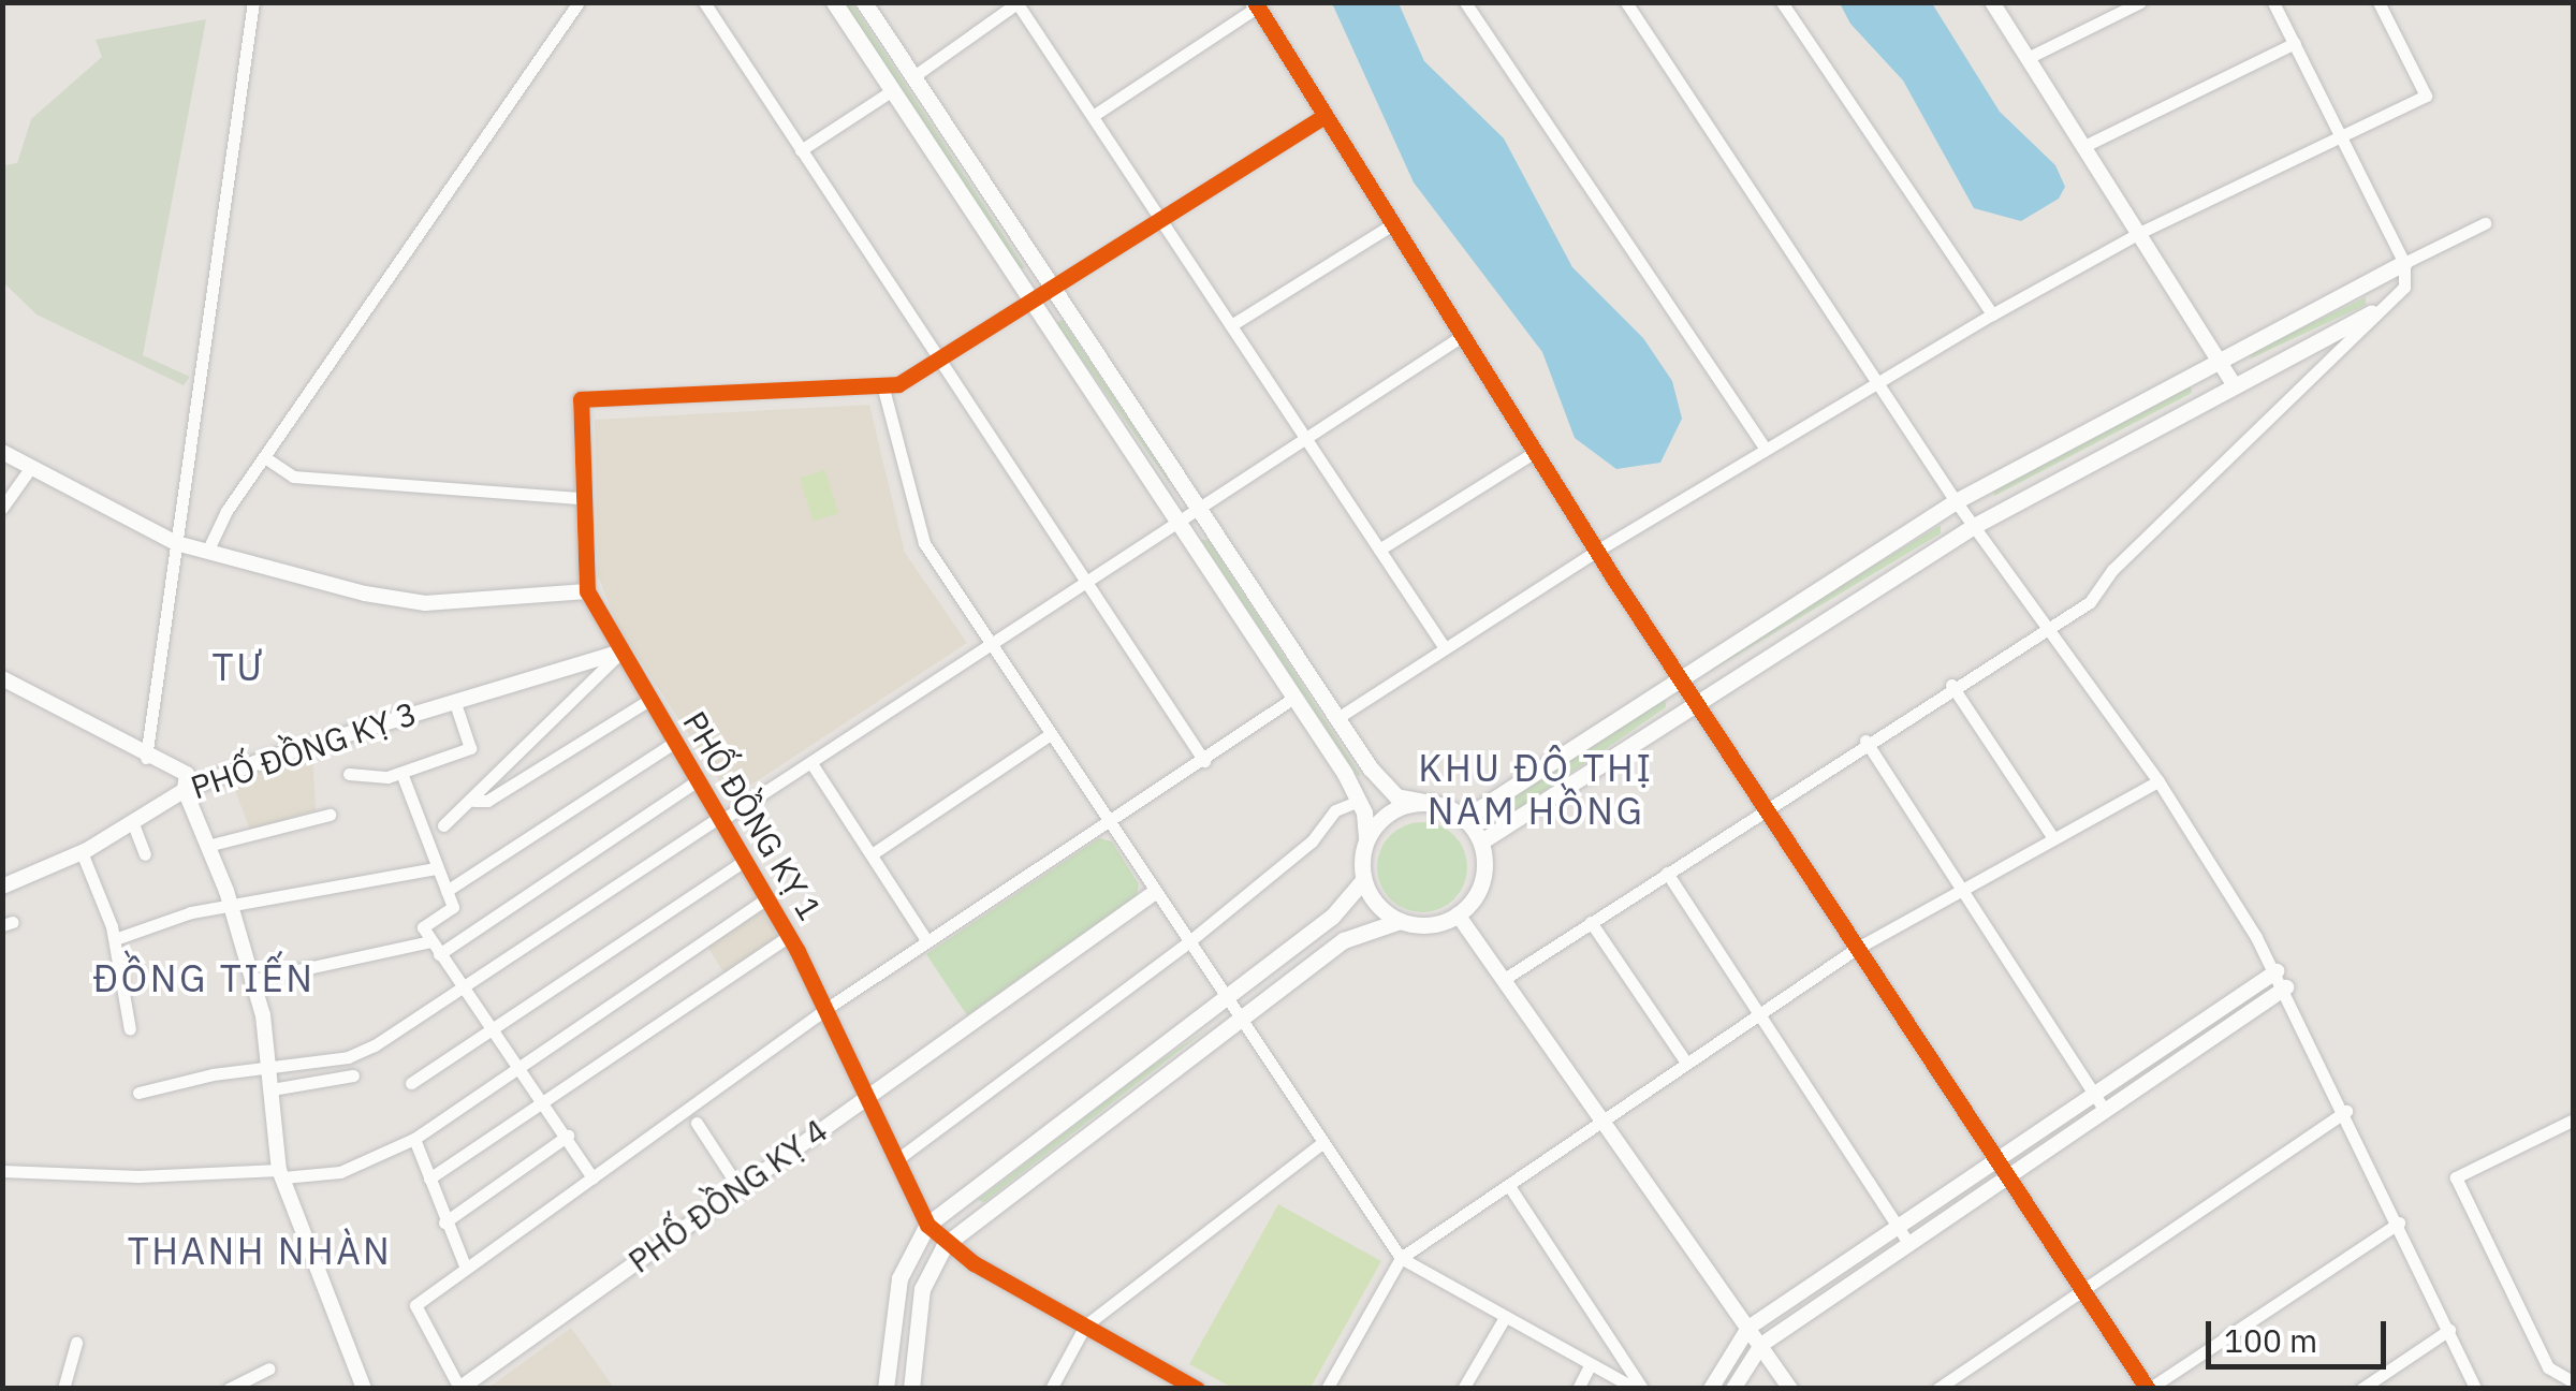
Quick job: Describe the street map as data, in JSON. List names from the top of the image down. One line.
{"streets":{"street":["PHỐ ĐỒNG KỴ 3","PHỐ ĐỒNG KỴ 1","PHỐ ĐỒNG KỴ 4"]},"crossings":[["PHỐ ĐỒNG KỴ 3","PHỐ ĐỒNG KỴ 1"],["PHỐ ĐỒNG KỴ 1","PHỐ ĐỒNG KỴ 4"]],"districts":["TƯ","KHU ĐÔ THỊ NAM HỒNG","ĐỒNG TIẾN","THANH NHÀN"],"scale_bar":"100 m"}
